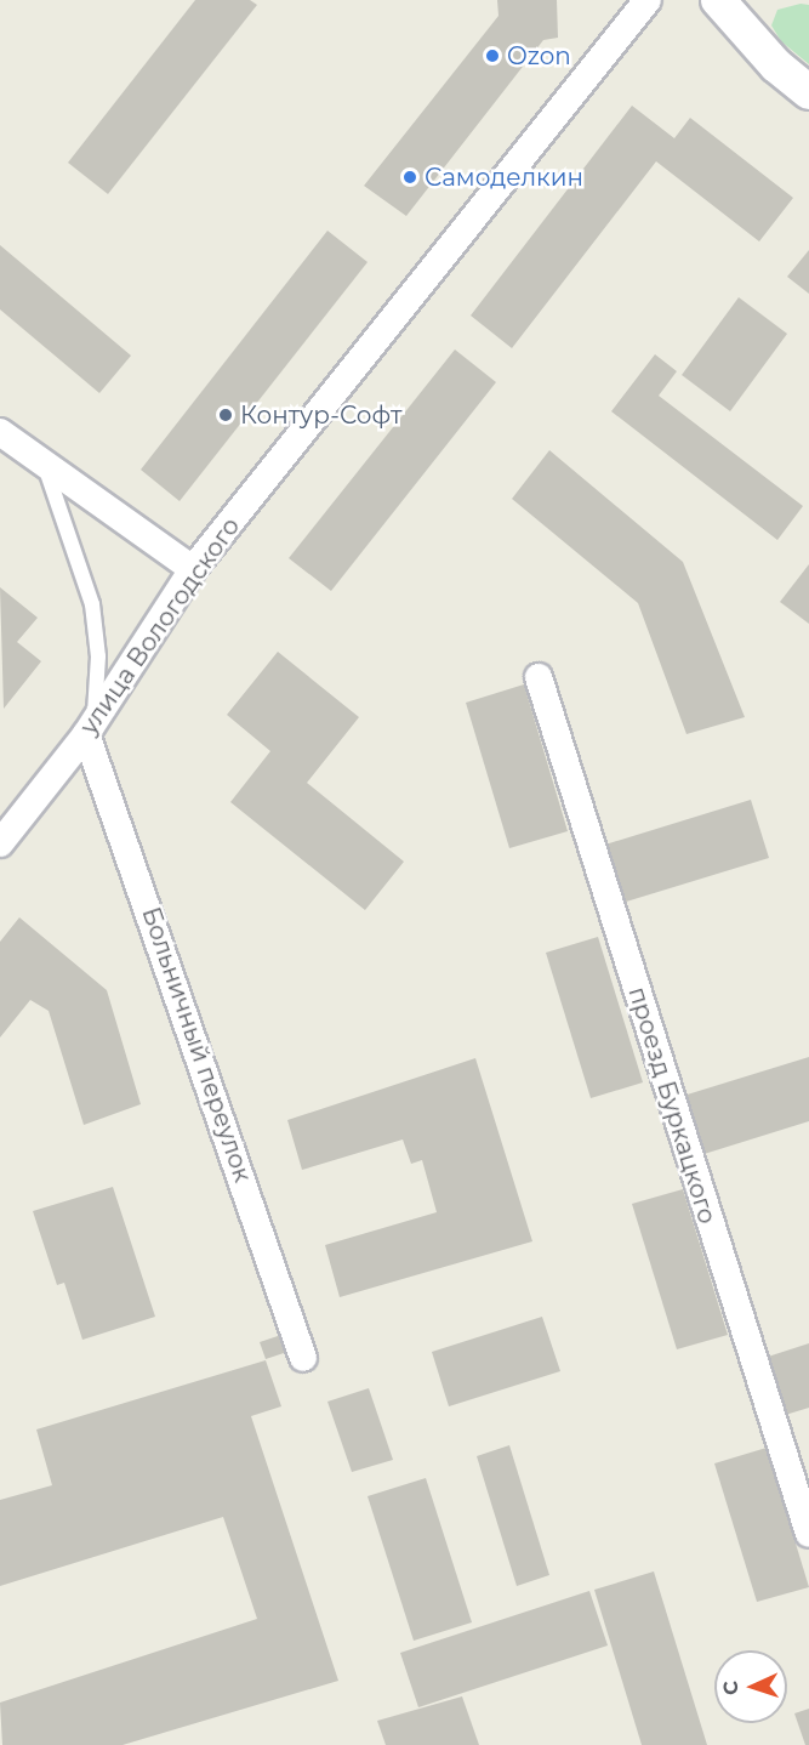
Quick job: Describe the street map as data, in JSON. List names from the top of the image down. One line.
{"streets":{"street":["улица Вологодского","Больничный переулок","проезд Буркацкого"]},"crossings":[["улица Вологодского","Больничный переулок"]],"places":["Ozon","Самоделкин","Контур-Софт"],"north":"left"}
